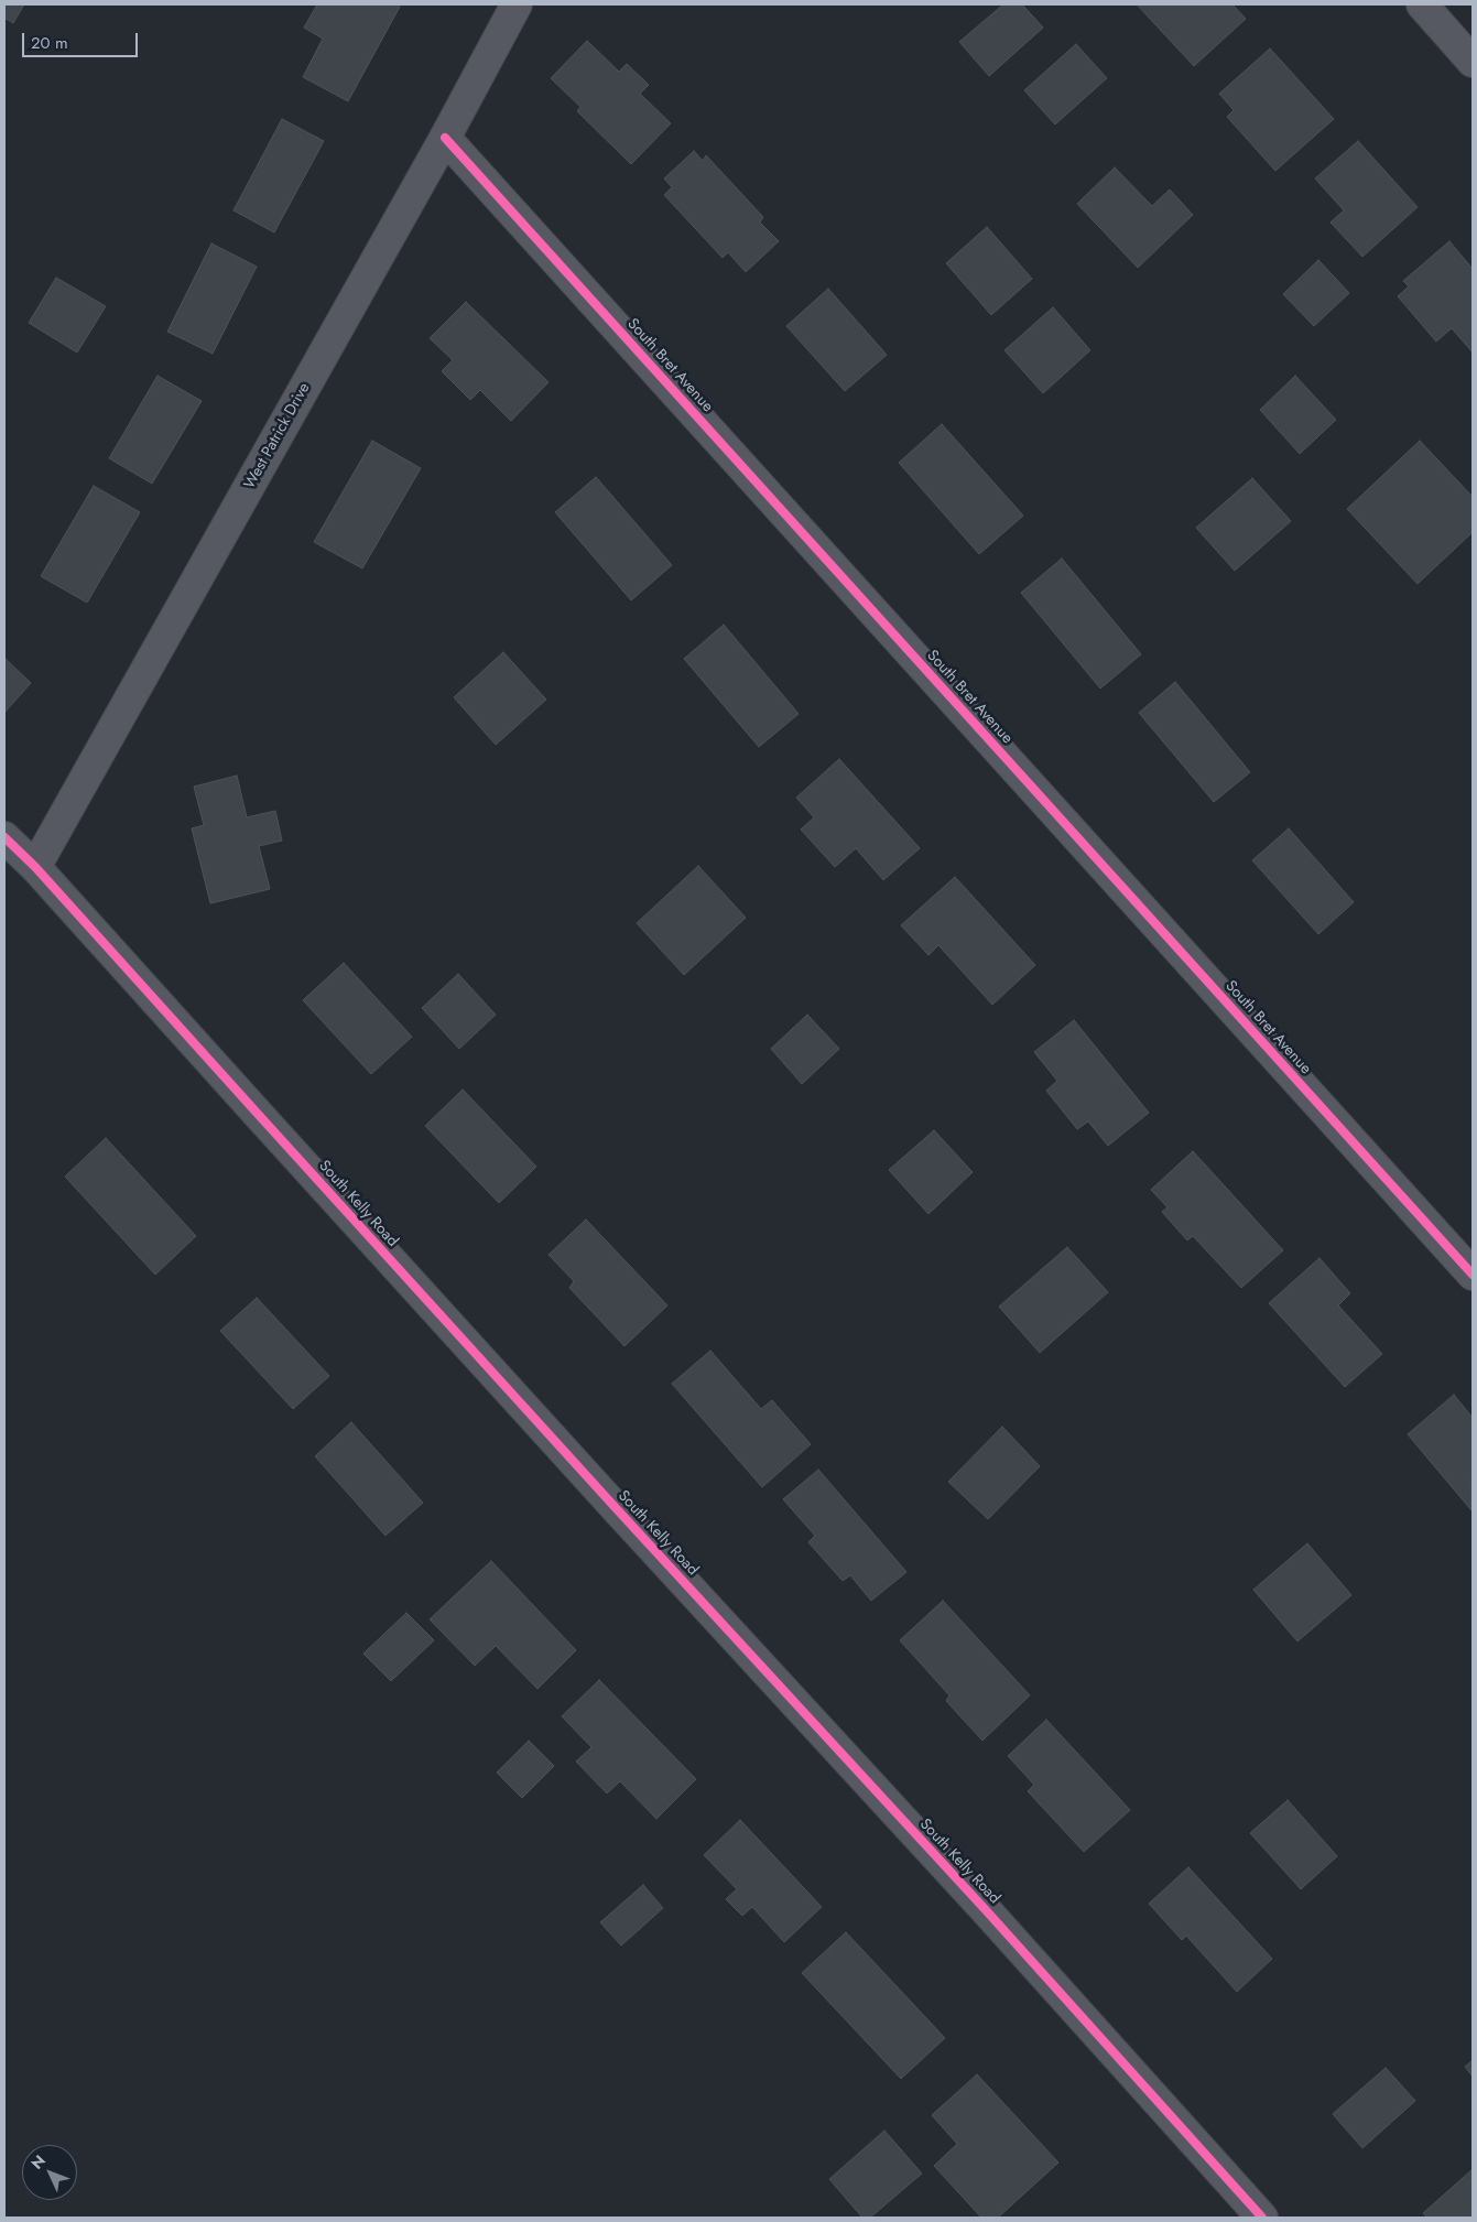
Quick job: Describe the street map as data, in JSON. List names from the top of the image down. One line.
{"streets":{"street":["South Bret Avenue","West Patrick Drive","South Kelly Road"]},"crossings":[["South Bret Avenue","West Patrick Drive"],["West Patrick Drive","South Kelly Road"]],"scale_bar":"20 m","north":"top left"}
